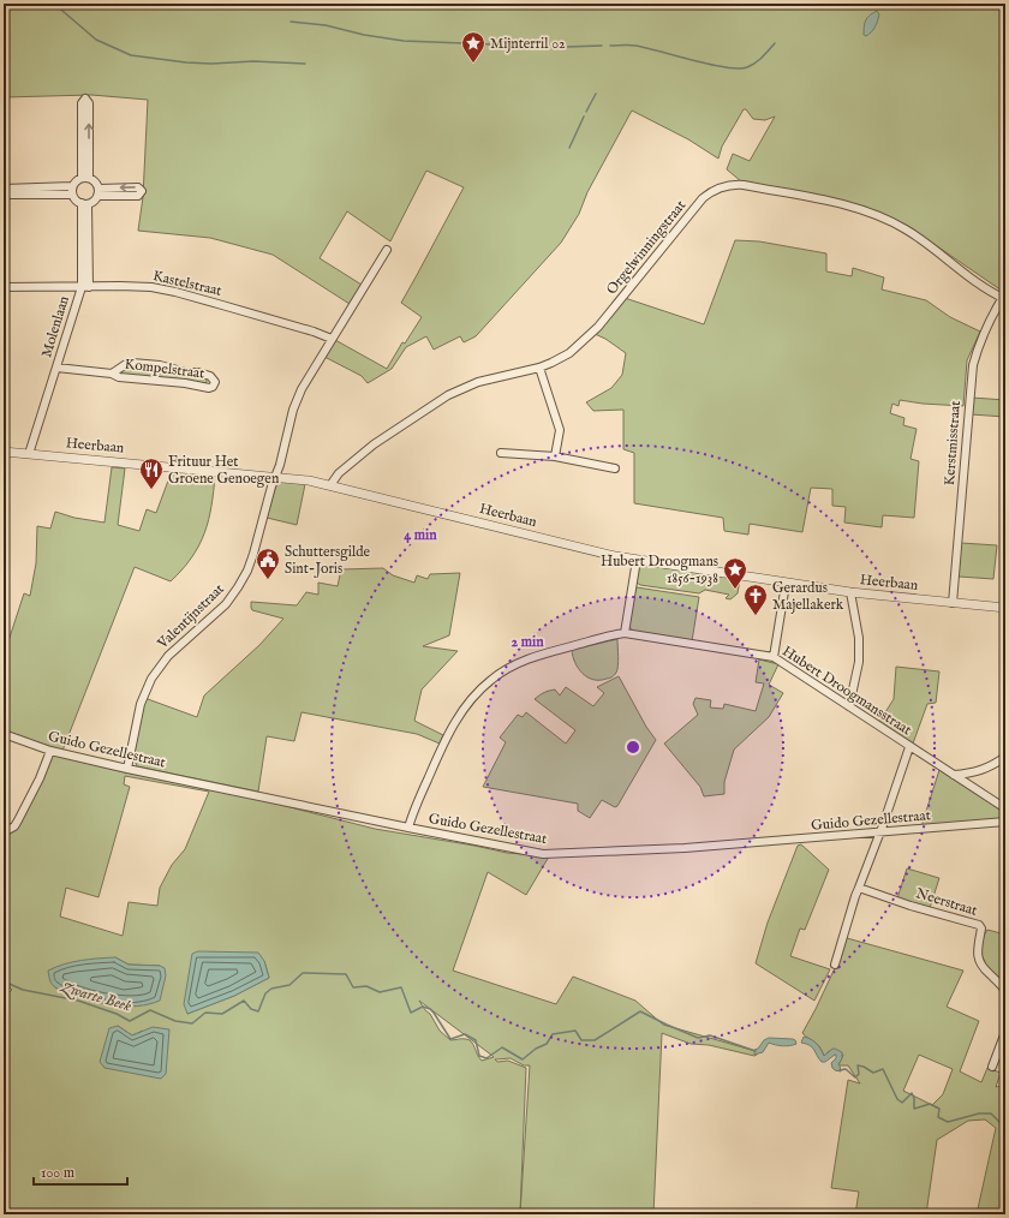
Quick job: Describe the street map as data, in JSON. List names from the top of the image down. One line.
{"streets":{"street":["Orgelwinningstraat","Kastelstraat","Molenlaan","Kompelstraat","Kerstmisstraat","Heerbaan","Valentijnstraat","Hubert Droogmansstraat","Guido Gezellestraat","Neerstraat"]},"crossings":[["Orgelwinningstraat","Kerstmisstraat"],["Orgelwinningstraat","Heerbaan"],["Kastelstraat","Molenlaan"],["Kastelstraat","Valentijnstraat"],["Molenlaan","Kompelstraat"],["Molenlaan","Heerbaan"],["Kerstmisstraat","Heerbaan"],["Heerbaan","Valentijnstraat"],["Valentijnstraat","Guido Gezellestraat"],["Hubert Droogmansstraat","Guido Gezellestraat"]],"water":["Zwarte Beek"],"places":{"place":["Mijnterril 02","Hubert Droogmans 1856-1938"],"restaurant":["Frituur Het Groene Genoegen"],"public building":["Schuttersgilde Sint-Joris"],"church":["Gerardus Majellakerk"]},"scale_bar":"100 m","rings":["4 min","2 min"]}
